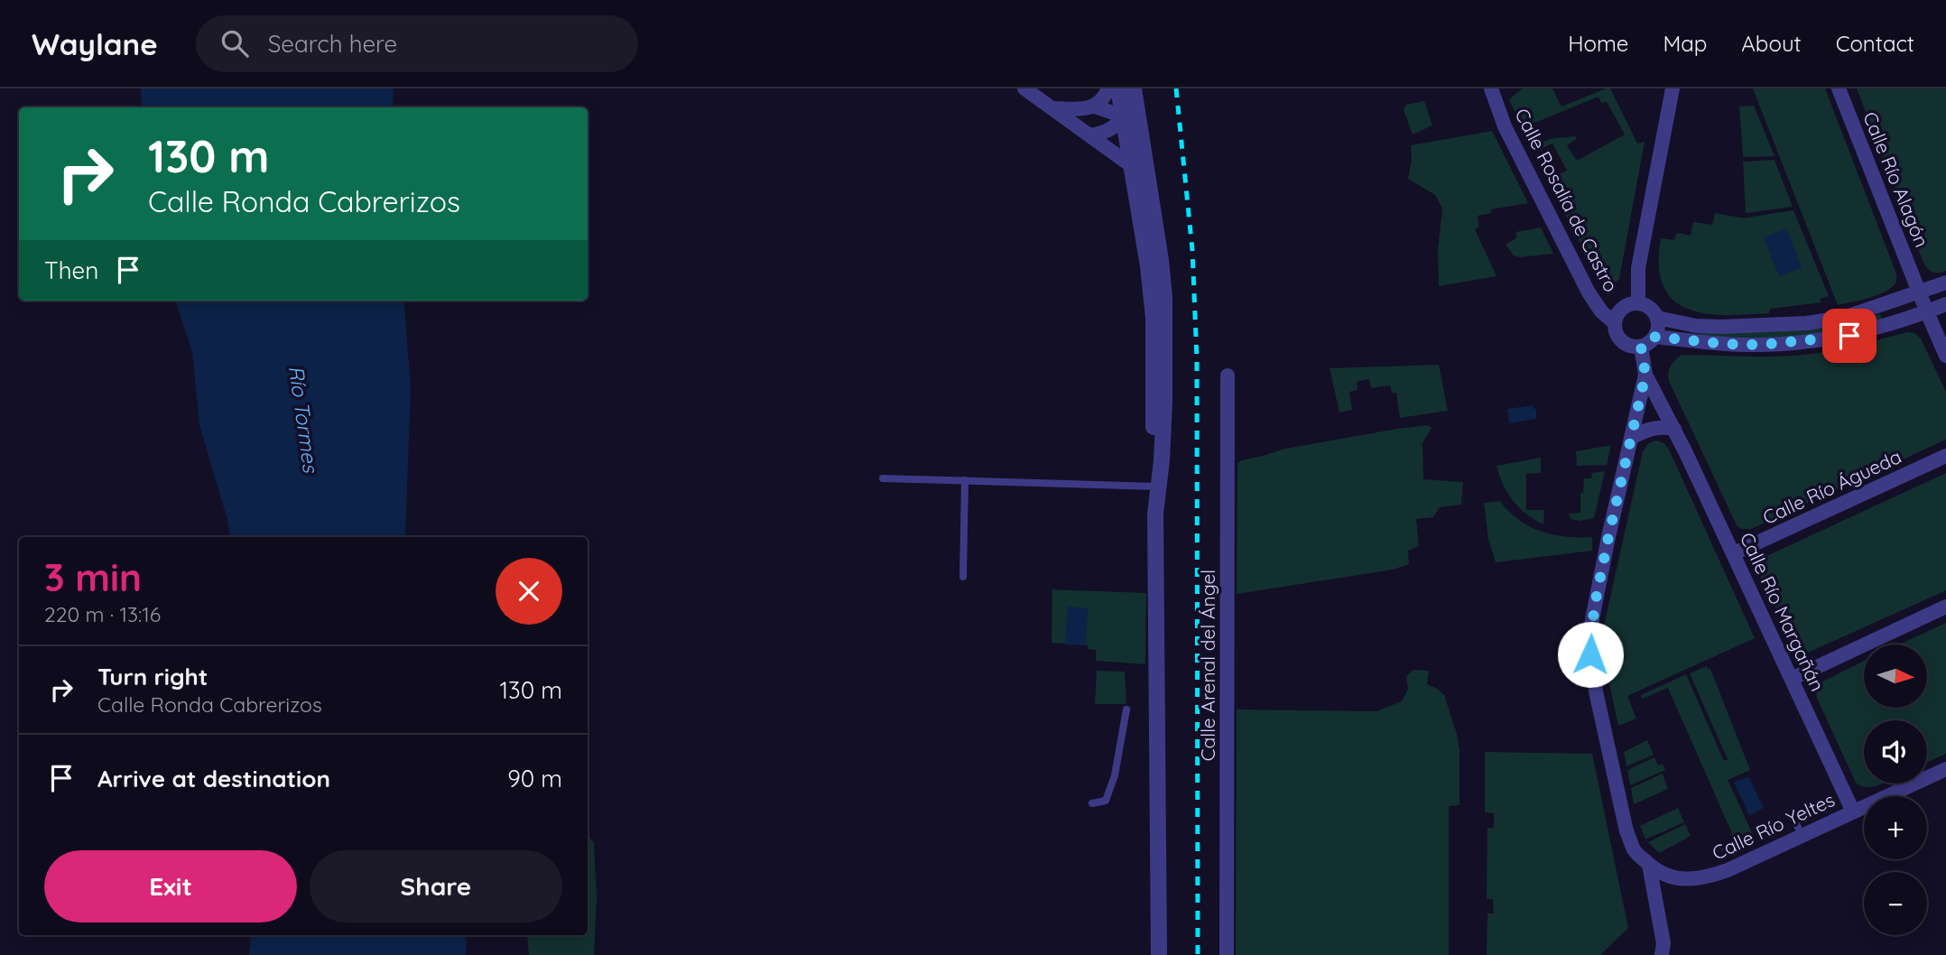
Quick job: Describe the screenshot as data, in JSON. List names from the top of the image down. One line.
{"streets":{"street":["Calle Río Alagón","Calle Rosalía de Castro","Calle Río Águeda","Calle Río Margañán","Calle Arenal del Ángel","Calle Río Yeltes"]},"crossings":[["Calle Río Águeda","Calle Río Margañán"],["Calle Río Margañán","Calle Río Yeltes"]],"water":["Río Tormes"],"north":"right","page":{"header":"Waylane","search":"Search here","nav":["Home","Map","About","Contact"],"turn":["130 m","Calle Ronda Cabrerizos"],"then":"Then","heading":["3 min","220 m · 13:16"],"map_buttons":["+","−"],"list":[{"name":"Turn right","note":"Calle Ronda Cabrerizos","value":"130 m"},{"name":"Arrive at destination","value":"90 m"}],"buttons":["Exit","Share"]}}
